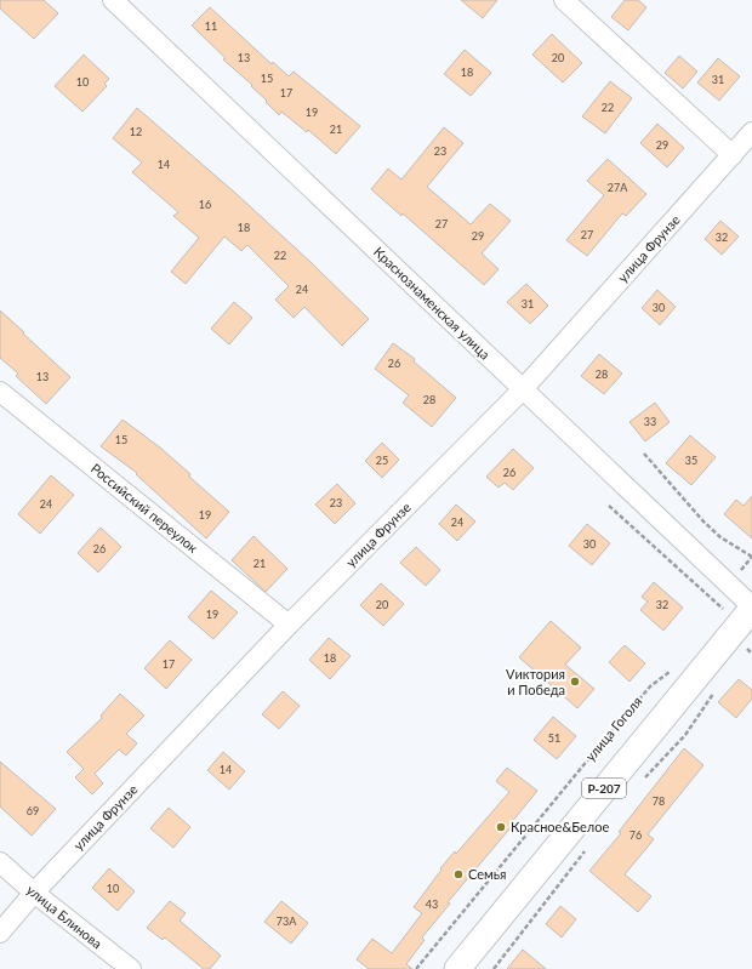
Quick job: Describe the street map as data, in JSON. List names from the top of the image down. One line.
{"streets":{"main road":["Р-207"],"street":["улица Фрунзе","Краснознаменская улица","Российский переулок","улица Блинова"],"path":["улица Гоголя"]},"crossings":[["улица Фрунзе","Краснознаменская улица"],["улица Фрунзе","Российский переулок"],["улица Фрунзе","улица Блинова"],["Краснознаменская улица","Р-207"]],"places":["Vиктория и Победа","Красное&Белое","Семья"],"house_numbers":["11","13","20","18","15","31","10","17","22","19","21","12","29","23","14","27А","16","27","18","27","29","32","22","24","31","30","26","28","13","28","33","15","25","35","26","23","24","19","24","30","26","21","20","32","19","18","17","51","14","78","69","76","10","43","73А"]}
